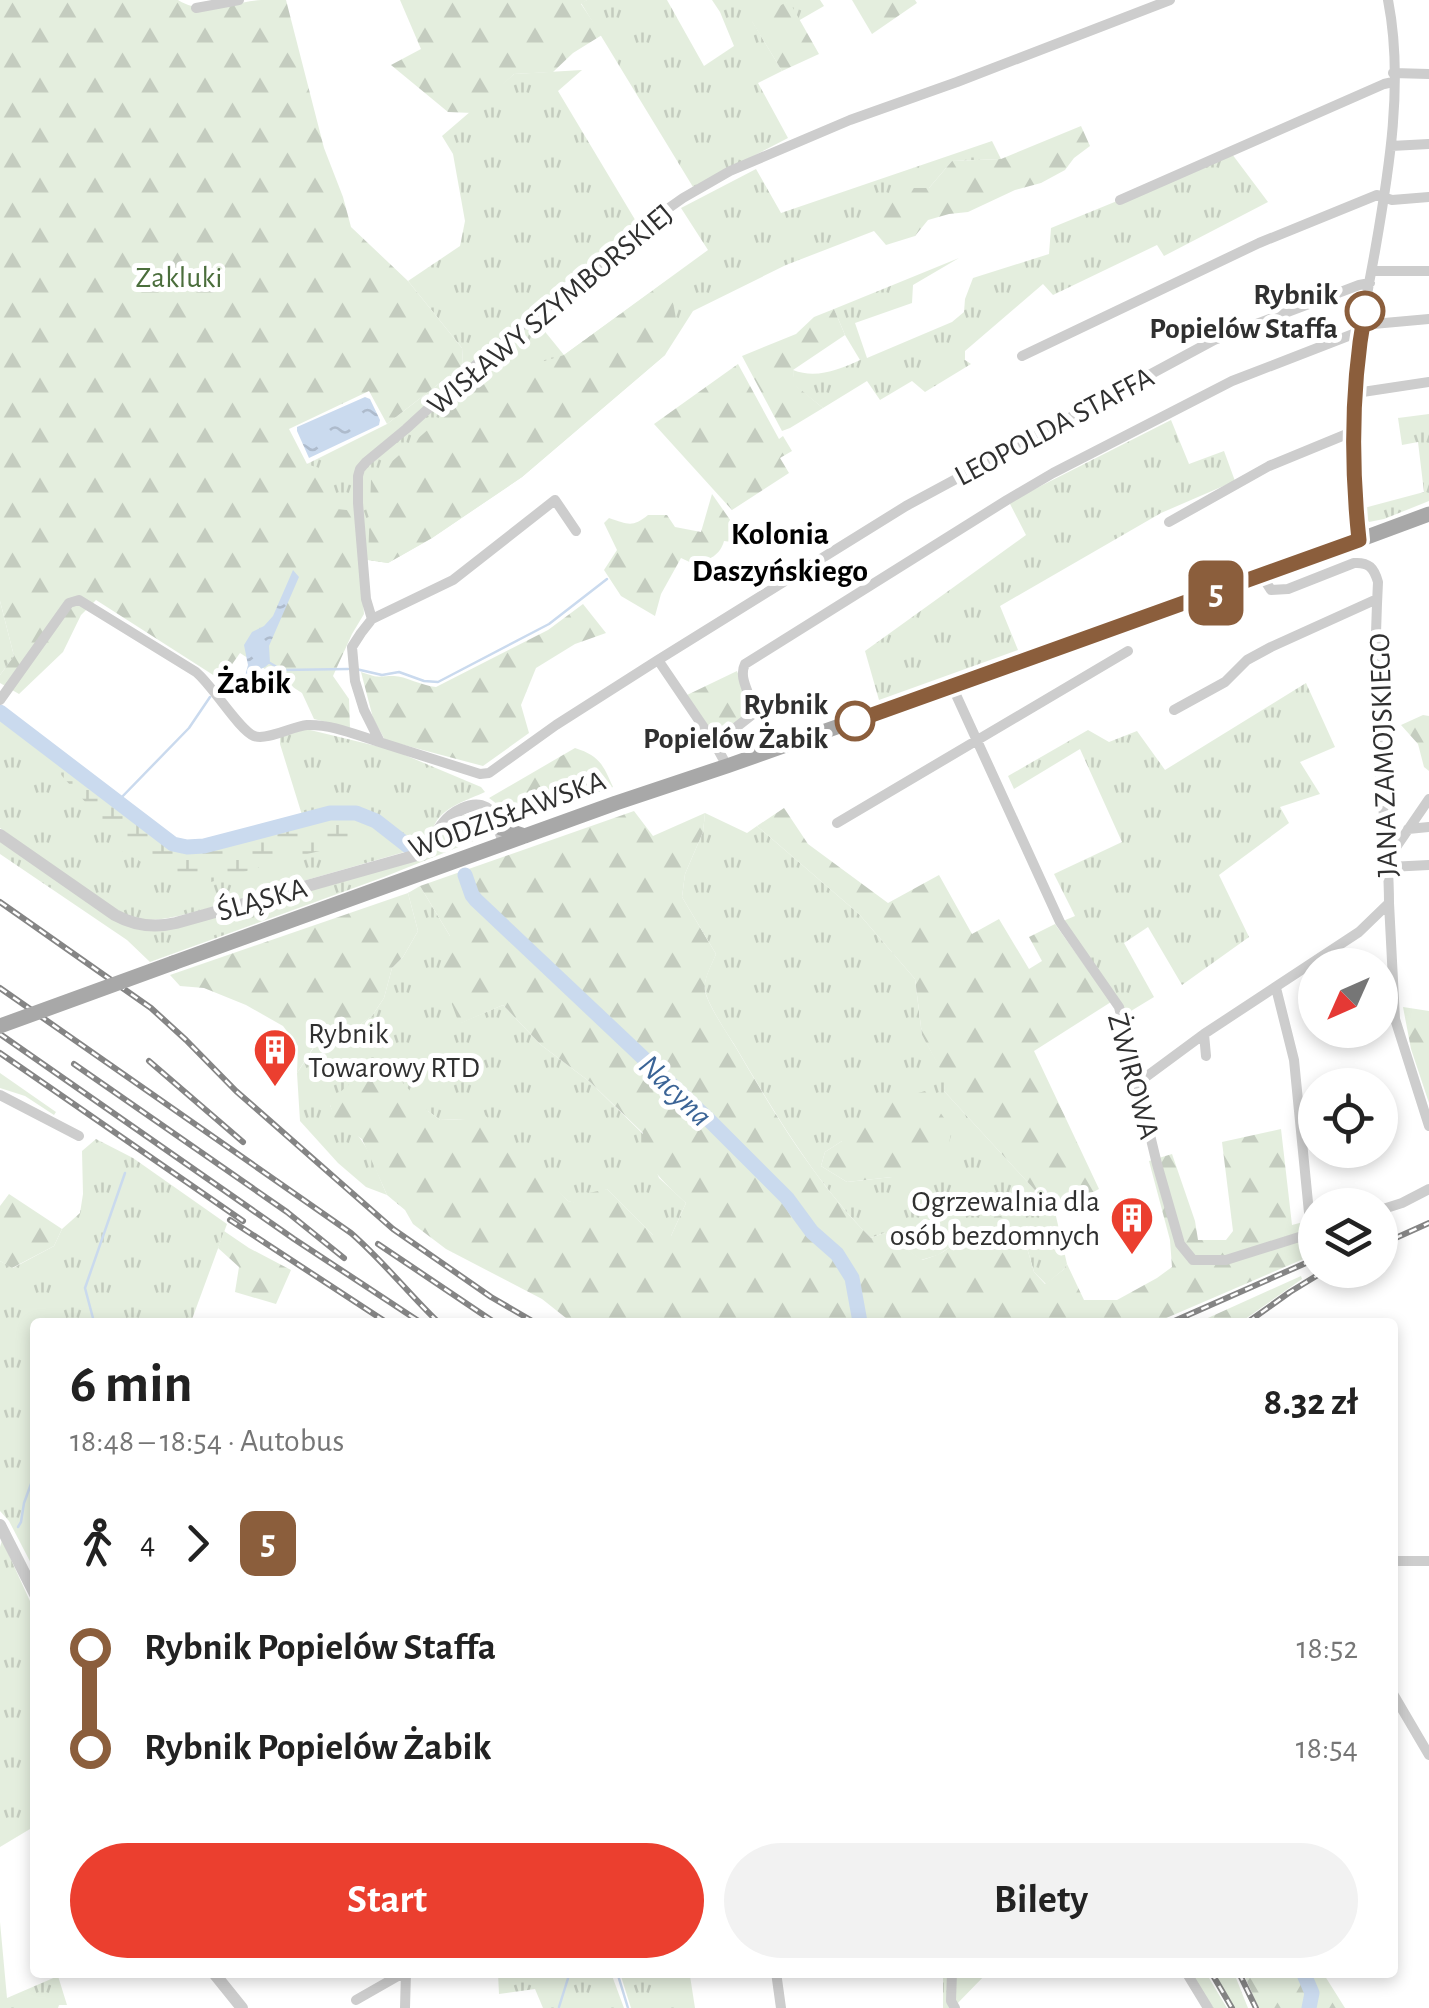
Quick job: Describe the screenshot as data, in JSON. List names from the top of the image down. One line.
{"streets":{"main road":["WODZISŁAWSKA"],"street":["WISŁAWY SZYMBORSKIEJ","LEOPOLDA STAFFA","JANA ZAMOJSKIEGO","ŚLĄSKA","ŻWIROWA"]},"crossings":[["JANA ZAMOJSKIEGO","WODZISŁAWSKA"],["JANA ZAMOJSKIEGO","ŻWIROWA"],["WODZISŁAWSKA","ŻWIROWA"]],"districts":["Kolonia Daszyńskiego","Żabik"],"water":["Nacyna"],"parks":["Zakluki"],"places":{"other":["Rybnik Popielów Staffa","Rybnik Popielów Żabik"],"building":["Rybnik Towarowy RTD","Ogrzewalnia dla osób bezdomnych"]},"lines":["bus line 5"],"north":"bottom left","page":{"on_map":"5","heading":["6 min","18:48 – 18:54 · Autobus","8.32 zł"],"legs":["4","5"],"list":[{"name":"Rybnik Popielów Staffa","value":"18:52"},{"name":"Rybnik Popielów Żabik","value":"18:54"}],"buttons":["Start","Bilety"]}}
